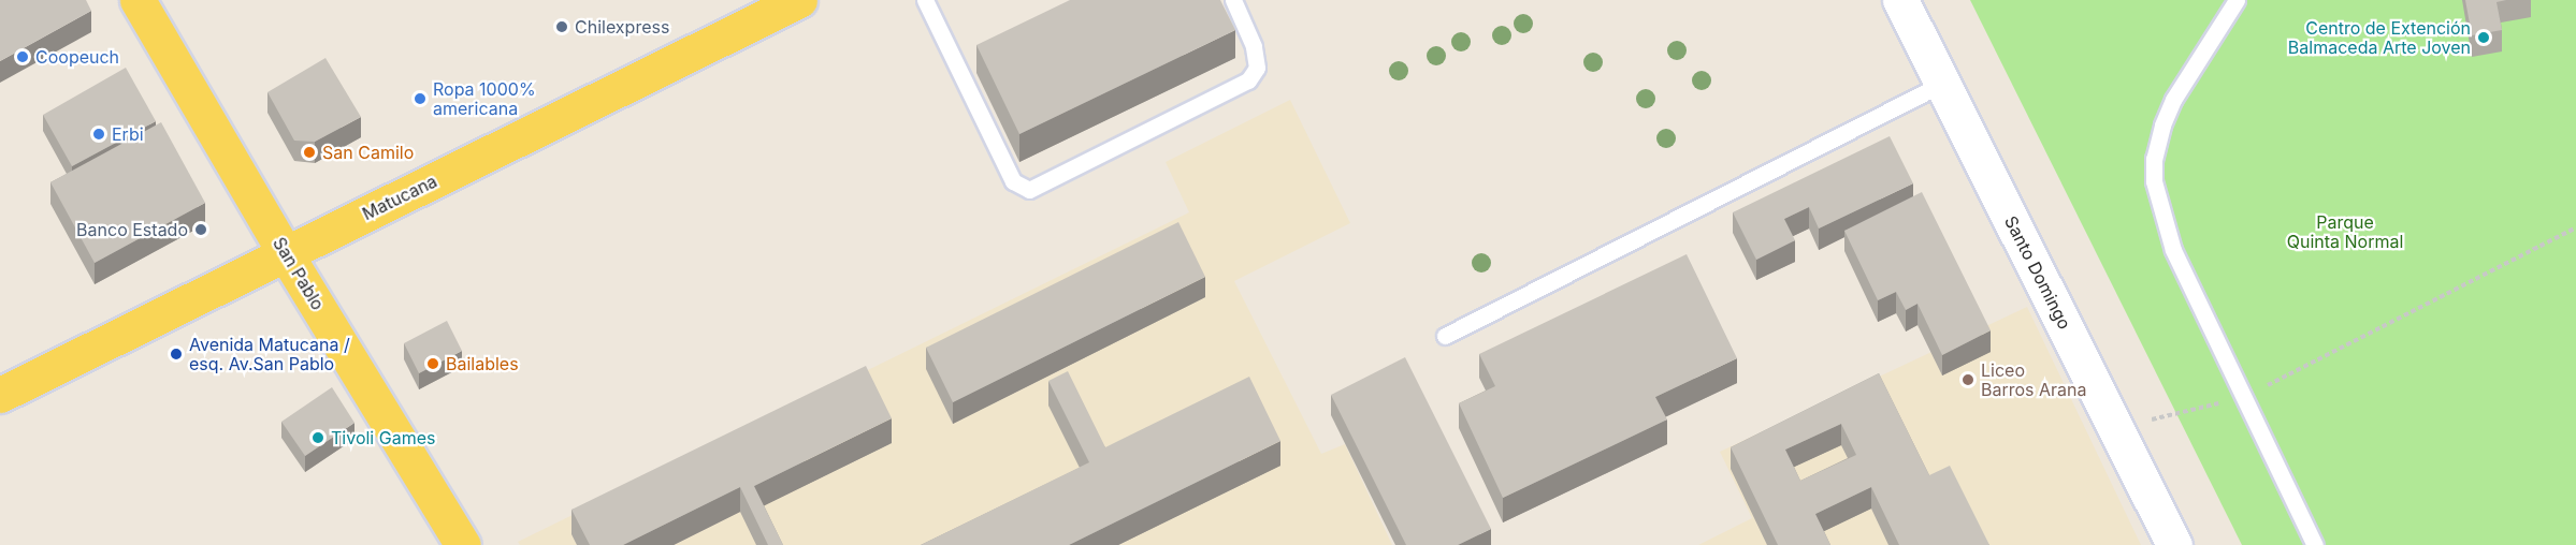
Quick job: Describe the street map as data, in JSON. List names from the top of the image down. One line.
{"streets":{"main road":["Matucana","San Pablo"],"street":["Santo Domingo"]},"crossings":[["Matucana","San Pablo"]],"parks":["Parque Quinta Normal"],"places":["Chilexpress","Centro de Extención Balmaceda Arte Joven","Coopeuch","Ropa 1000% americana","Erbi","San Camilo","Banco Estado","Avenida Matucana / esq. Av.San Pablo","Bailables","Liceo Barros Arana","Tivoli Games"]}
